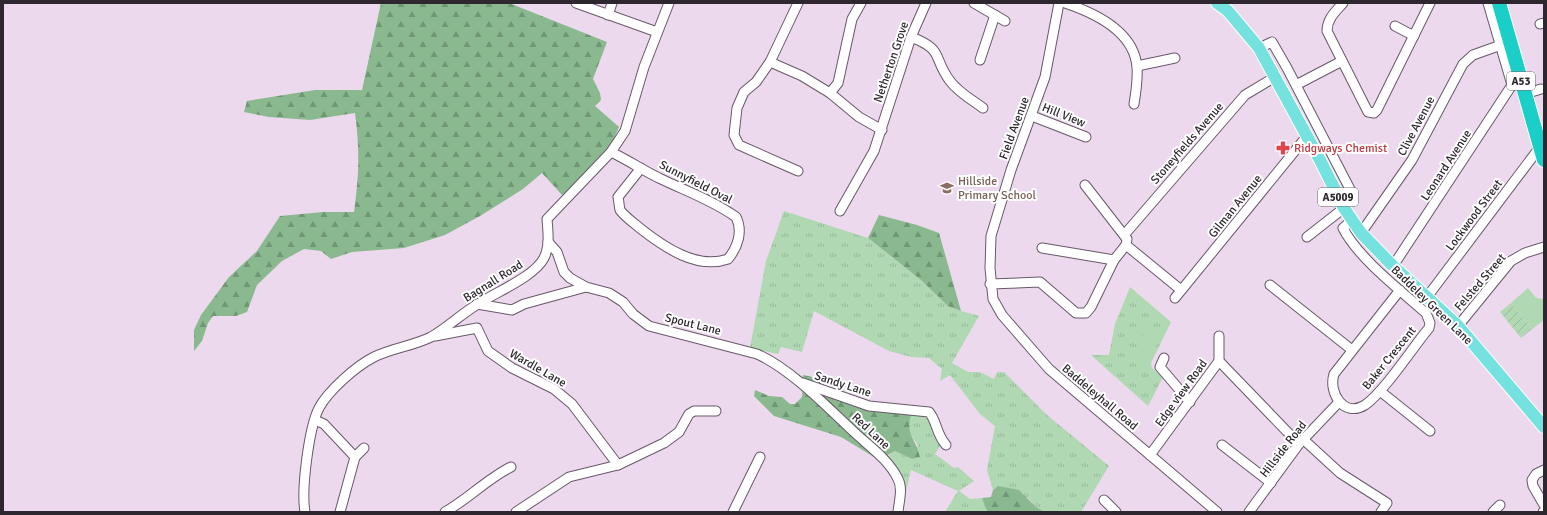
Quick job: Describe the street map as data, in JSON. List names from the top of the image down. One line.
{"streets":{"highway":["A53"],"main road":["A5009","Baddeley Green Lane"],"street":["Netherton Grove","Hill View","Clive Avenue","Field Avenue","Stoneyfields Avenue","Leonard Avenue","Sunnyfield Oval","Gilman Avenue","Lockwood Street","Bagnall Road","Felsted Street","Spout Lane","Baker Crescent","Wardle Lane","Sandy Lane","Edge view Road","Baddeleyhall Road","Red Lane","Hillside Road"]},"crossings":[["A53","Leonard Avenue"],["A53","Lockwood Street"],["Hill View","Field Avenue"],["Clive Avenue","Baddeley Green Lane"],["Field Avenue","Baddeleyhall Road"],["Stoneyfields Avenue","Baddeley Green Lane"],["Leonard Avenue","Baddeley Green Lane"],["Sunnyfield Oval","Bagnall Road"],["Gilman Avenue","Baddeley Green Lane"],["Lockwood Street","Baddeley Green Lane"],["Lockwood Street","Baker Crescent"],["Bagnall Road","Spout Lane"],["Bagnall Road","Wardle Lane"],["Felsted Street","Baddeley Green Lane"],["Baddeley Green Lane","Baker Crescent"],["Spout Lane","Sandy Lane"],["Spout Lane","Red Lane"],["Baker Crescent","Hillside Road"],["Sandy Lane","Red Lane"],["Edge view Road","Baddeleyhall Road"],["Edge view Road","Hillside Road"]],"places":{"pharmacy":["Ridgways Chemist"],"school or university":["Hillside Primary School"]}}
